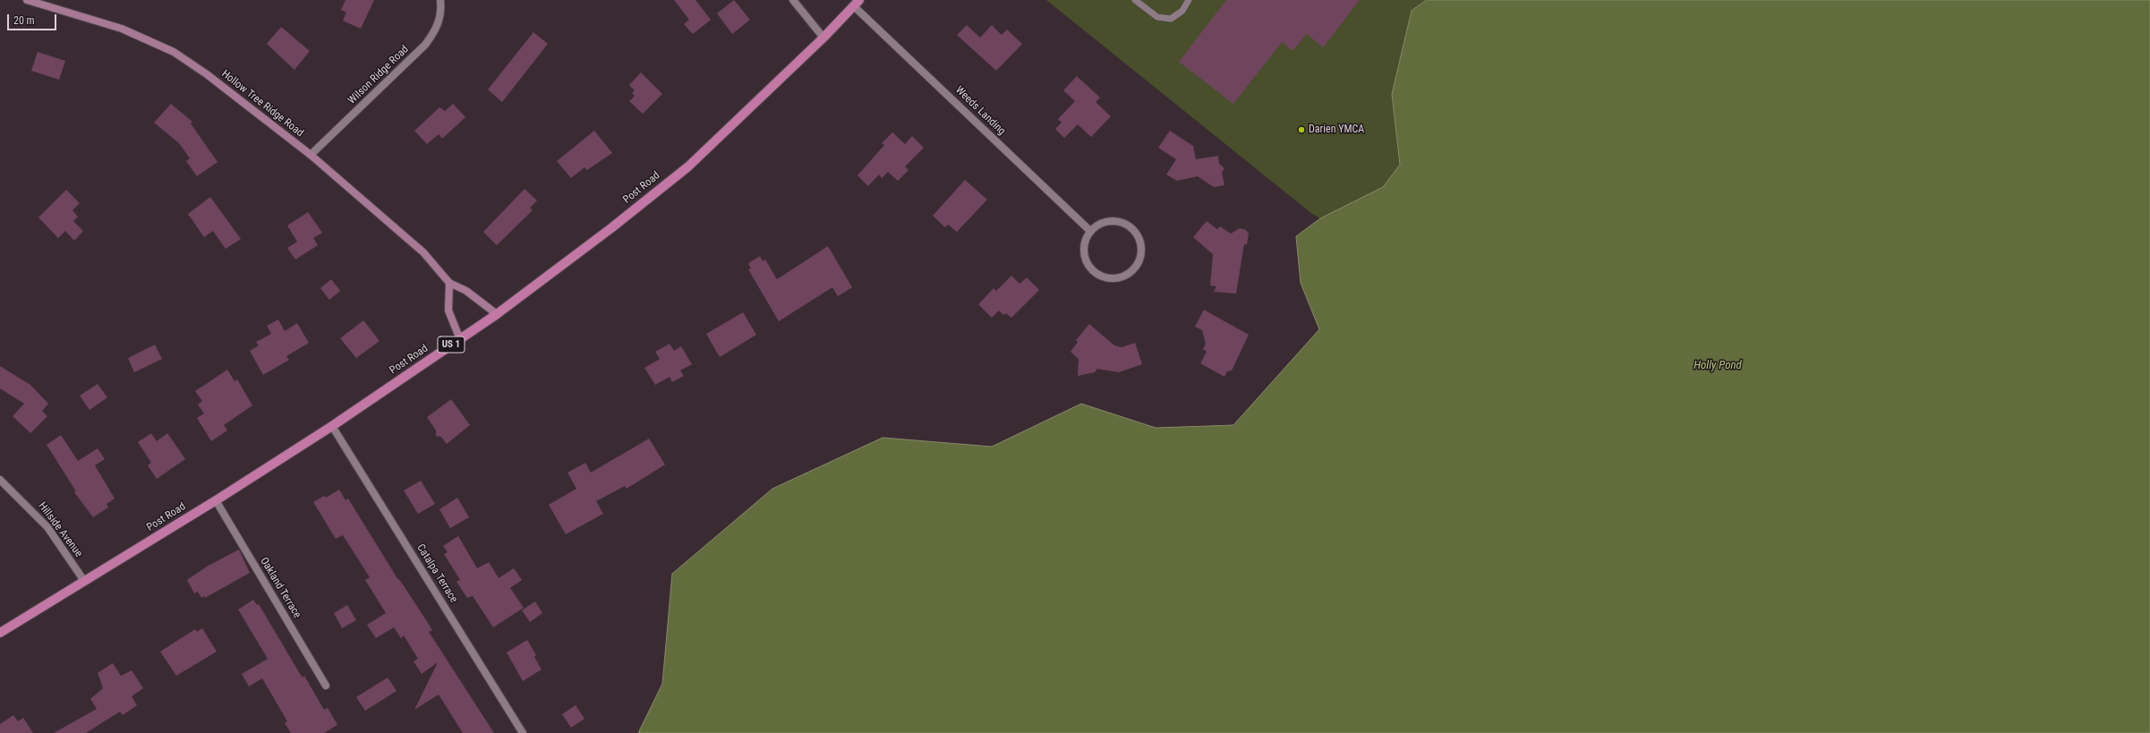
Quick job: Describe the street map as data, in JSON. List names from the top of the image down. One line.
{"streets":{"main road":["Hollow Tree Ridge Road","Post Road","US 1"],"street":["Wilson Ridge Road","Weeds Landing","Hillside Avenue","Catalpa Terrace","Oakland Terrace"]},"crossings":[["Wilson Ridge Road","Hollow Tree Ridge Road"],["Hollow Tree Ridge Road","Post Road"],["Weeds Landing","Post Road"],["Post Road","Hillside Avenue"],["Post Road","Catalpa Terrace"],["Post Road","Oakland Terrace"]],"water":["Holly Pond"],"places":["Darien YMCA"],"scale_bar":"20 m"}
